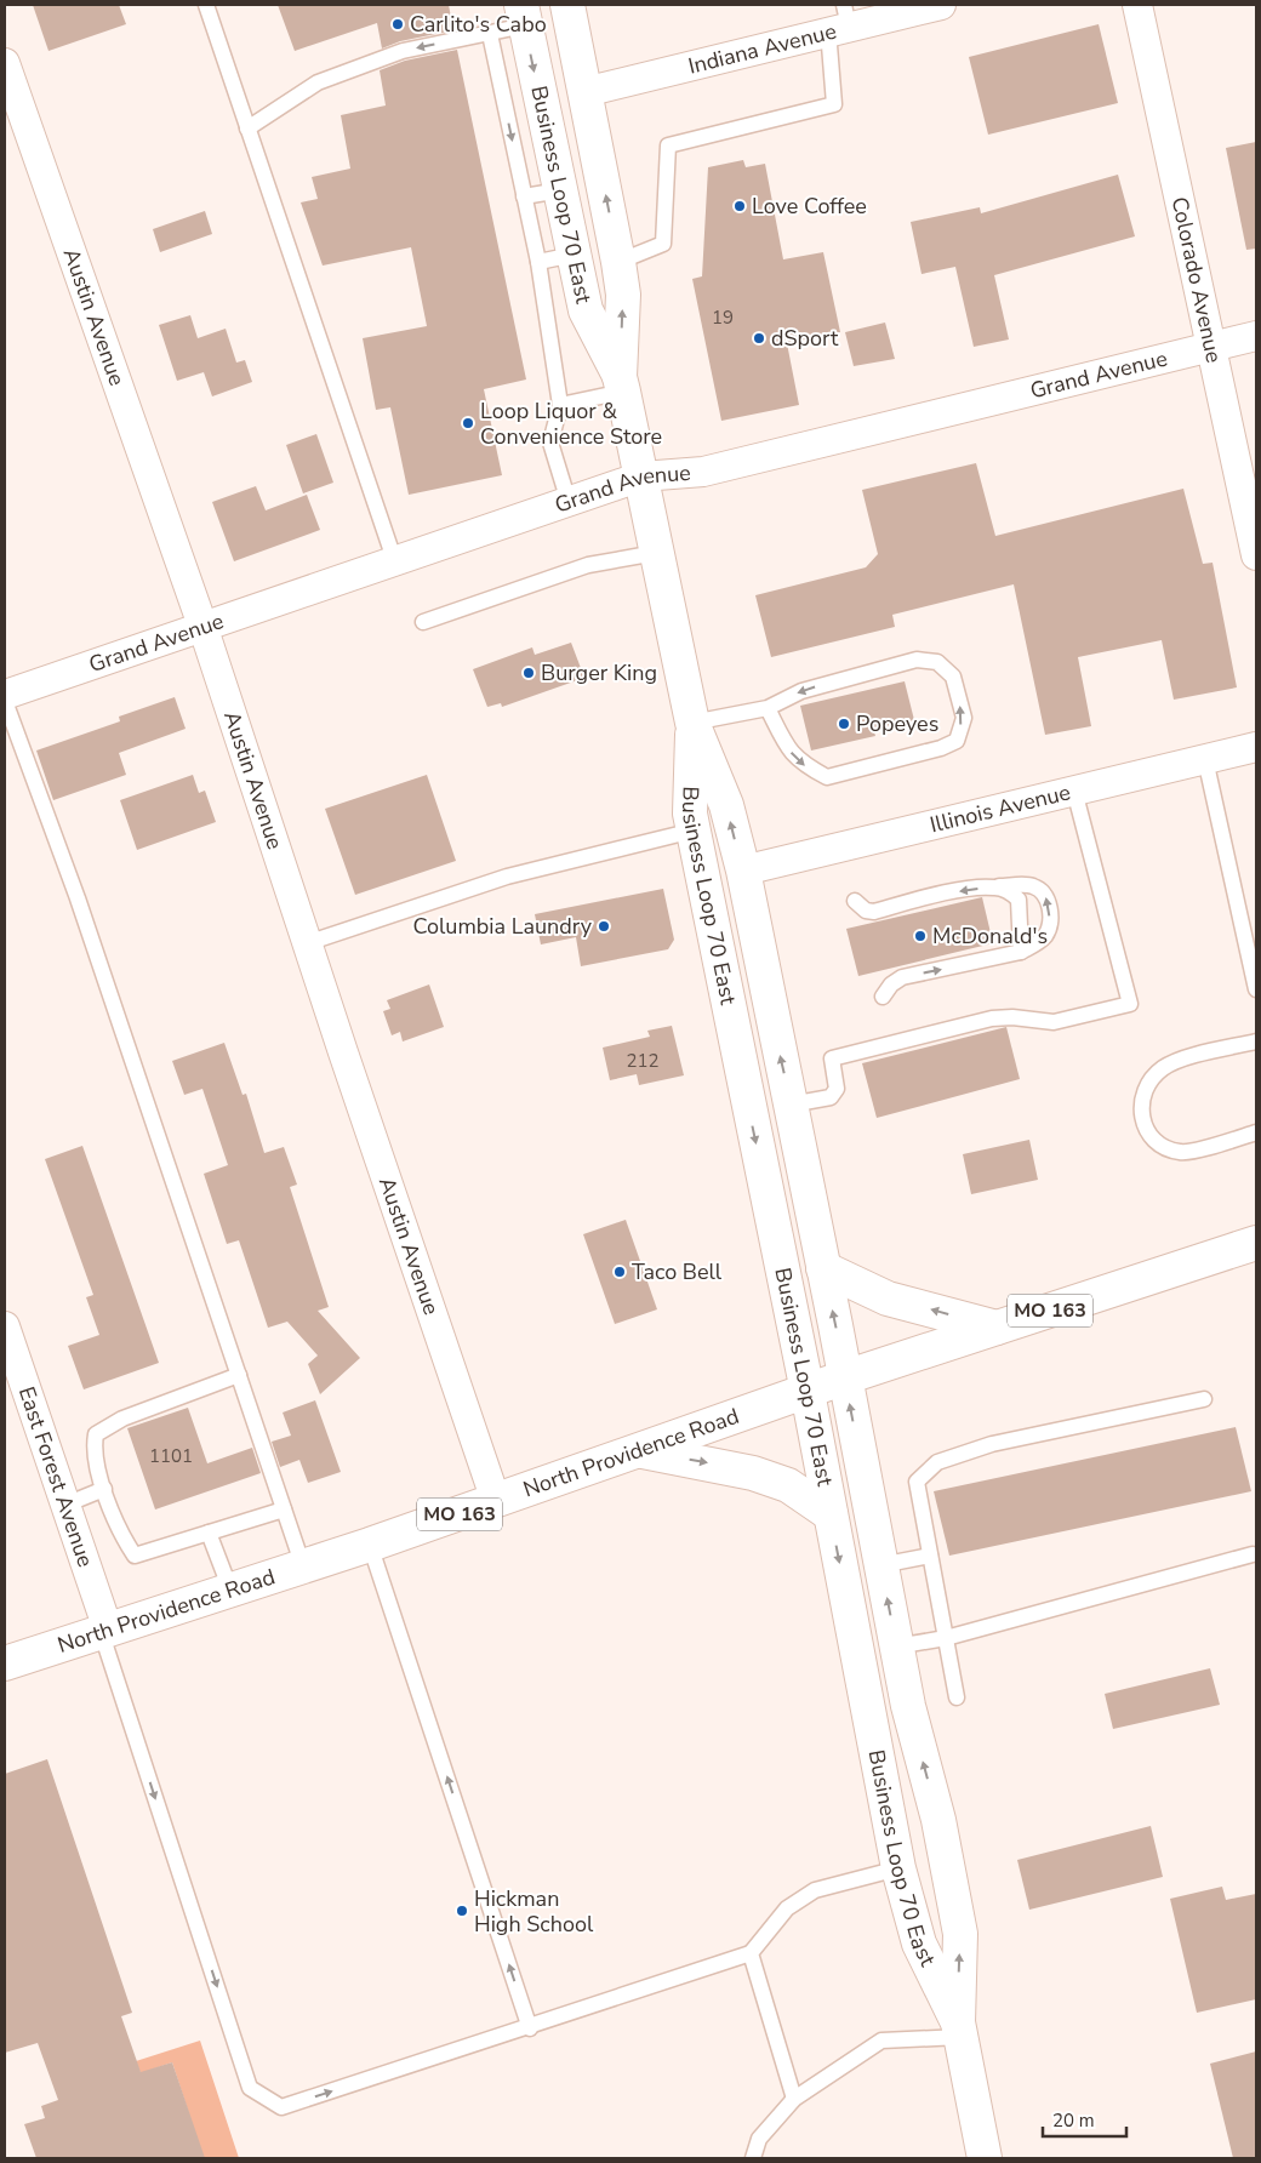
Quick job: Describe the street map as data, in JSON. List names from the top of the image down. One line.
{"streets":{"main road":["Business Loop 70 East","MO 163","North Providence Road"],"street":["Indiana Avenue","Colorado Avenue","Austin Avenue","Grand Avenue","Illinois Avenue","East Forest Avenue"]},"crossings":[["Indiana Avenue","Business Loop 70 East"],["Business Loop 70 East","Grand Avenue"],["Business Loop 70 East","Illinois Avenue"],["Business Loop 70 East","North Providence Road"],["Colorado Avenue","Grand Avenue"],["Austin Avenue","Grand Avenue"],["Austin Avenue","North Providence Road"],["North Providence Road","East Forest Avenue"]],"places":["Carlito's Cabo","Love Coffee","dSport","Loop Liquor & Convenience Store","Burger King","Popeyes","Columbia Laundry","McDonald's","Taco Bell","Hickman High School"],"house_numbers":["19","212","1101"],"scale_bar":"20 m"}
